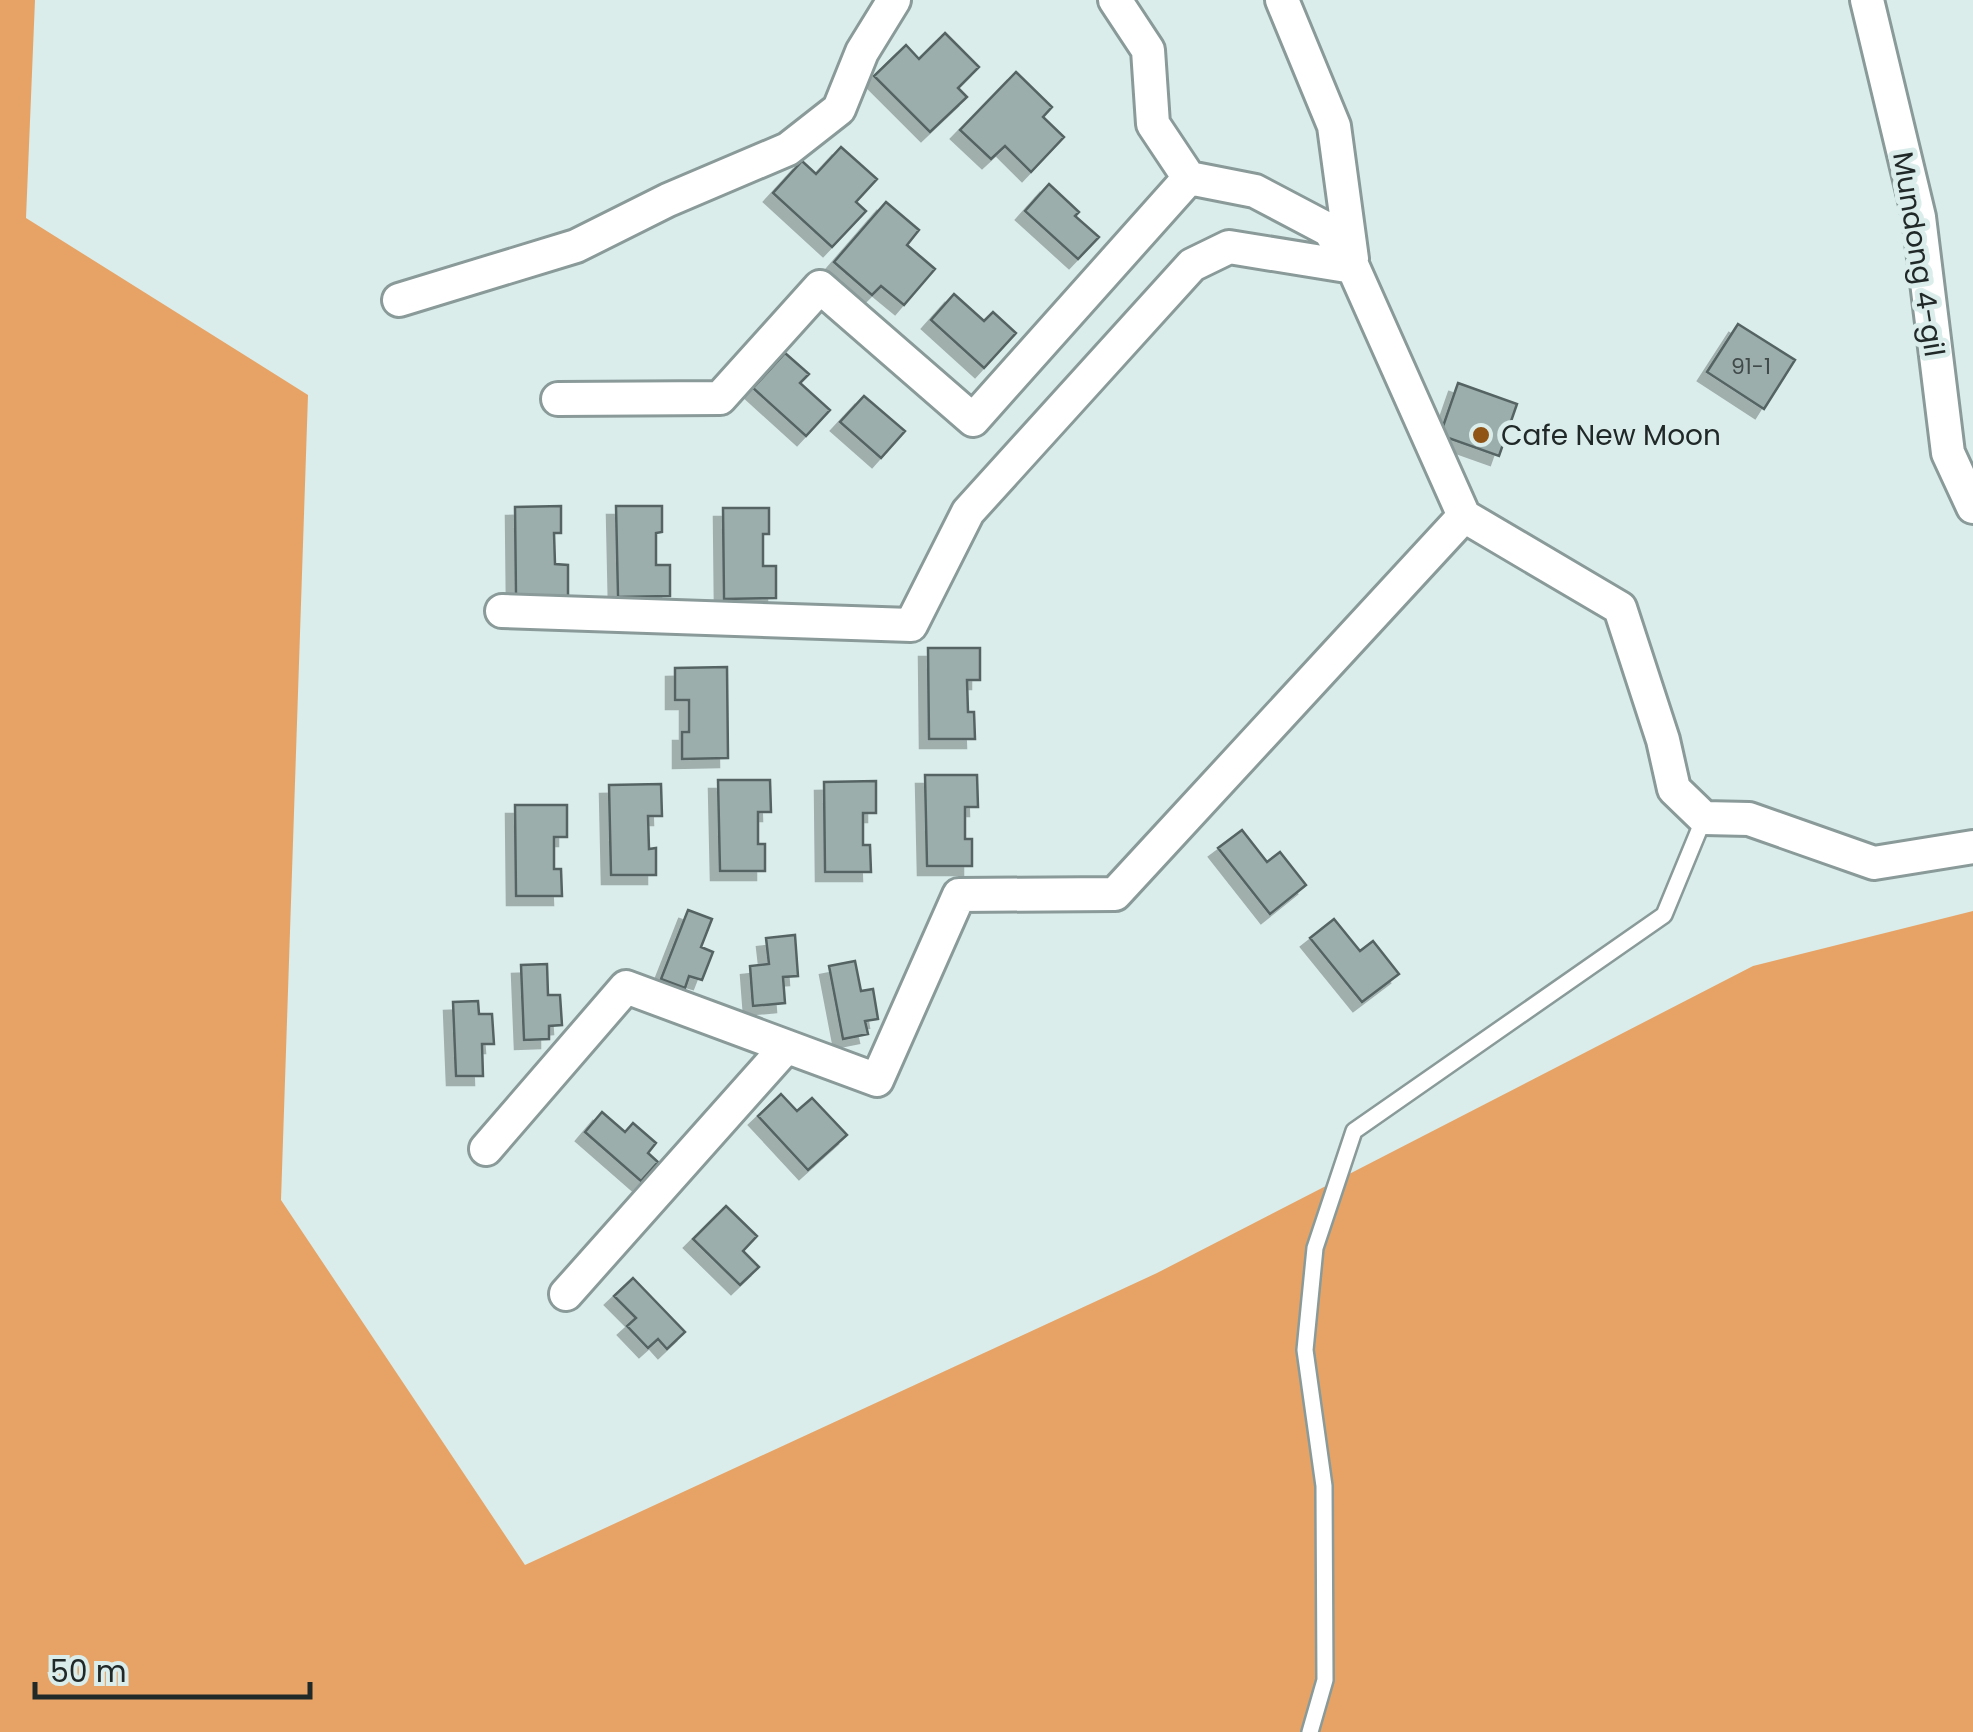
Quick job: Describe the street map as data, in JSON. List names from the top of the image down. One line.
{"streets":{"street":["Mundong 4-gil"]},"places":["Cafe New Moon"],"house_numbers":["91-1"],"scale_bar":"50 m"}
